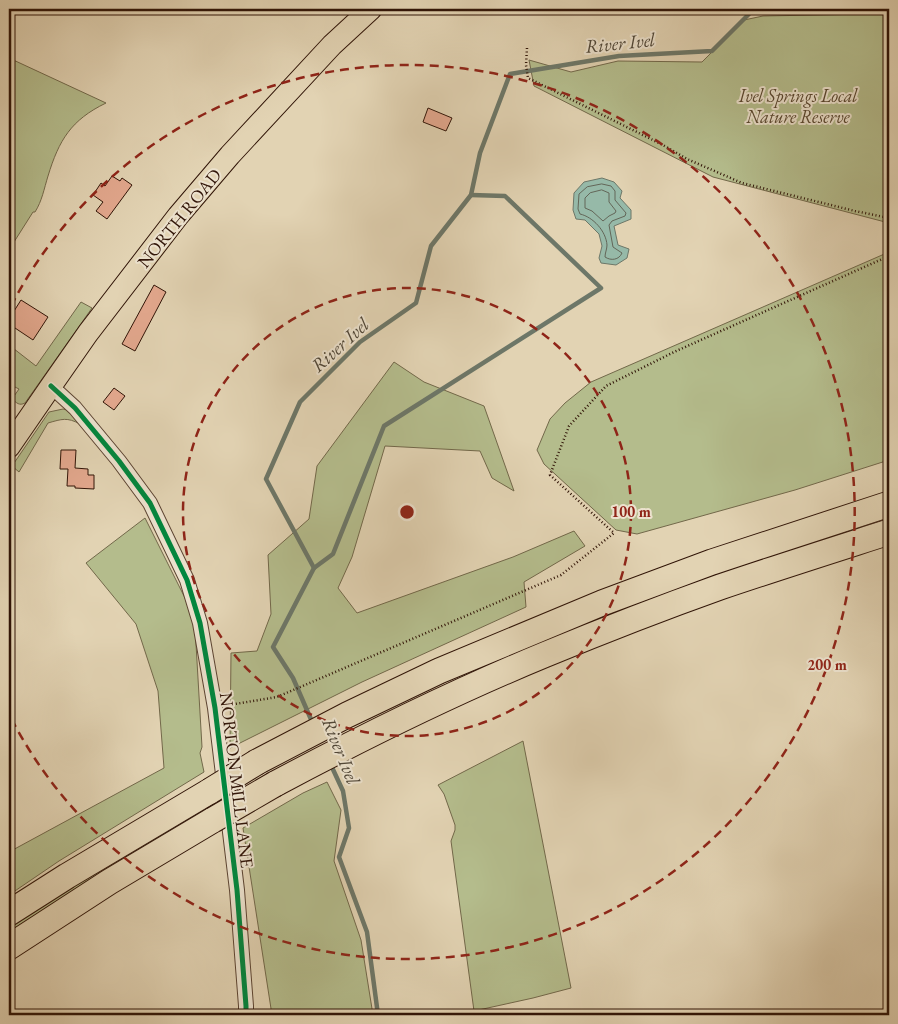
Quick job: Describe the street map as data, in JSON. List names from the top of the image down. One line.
{"streets":{"main road":["NORTH ROAD"],"street":["NORTON MILL LANE"]},"crossings":[["NORTH ROAD","NORTON MILL LANE"]],"water":["River Ivel"],"parks":["Ivel Springs Local Nature Reserve"],"rings":["100 m","200 m"]}
